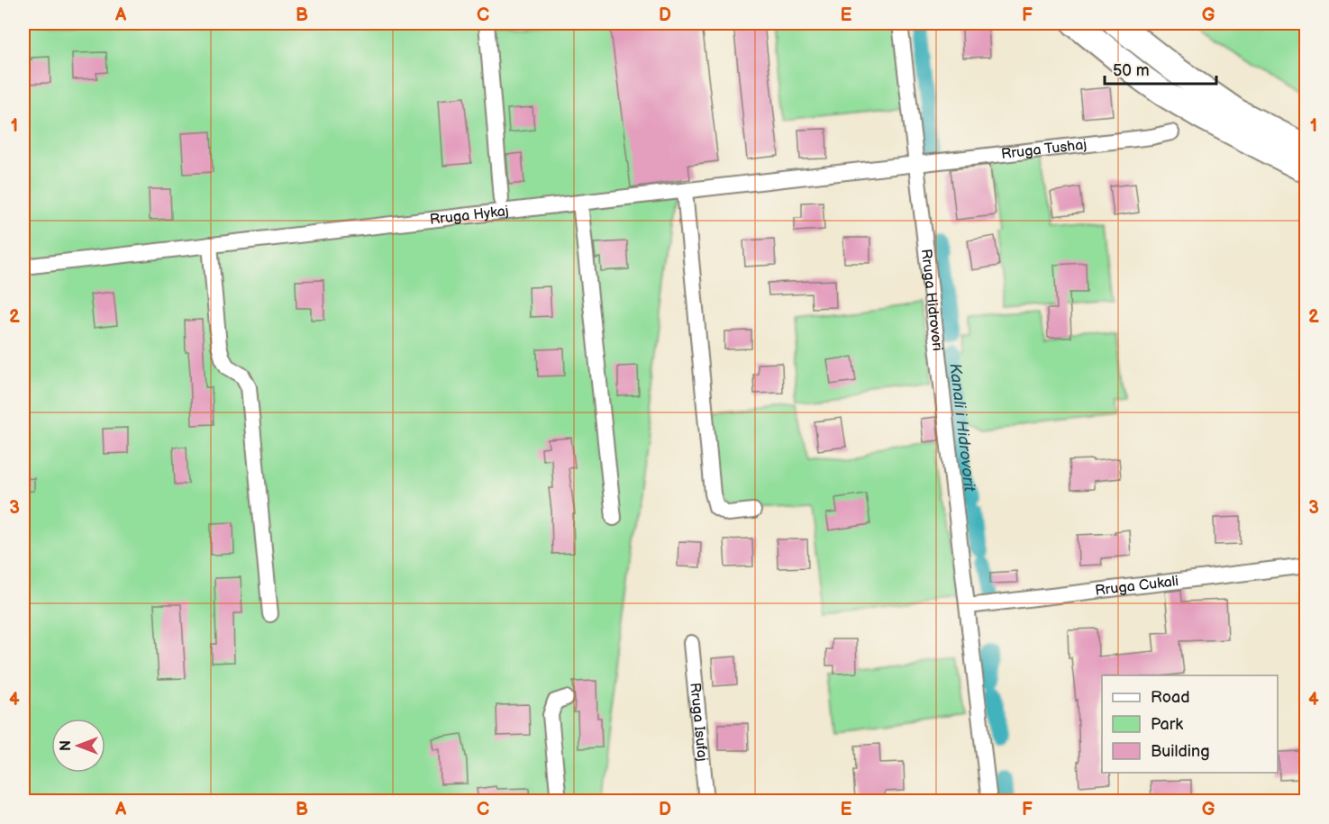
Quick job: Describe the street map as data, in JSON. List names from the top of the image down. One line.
{"streets":{"street":["Rruga Tushaj","Rruga Hykaj","Rruga Hidrovori","Rruga Cukali","Rruga Isufaj"]},"crossings":[["Rruga Tushaj","Rruga Hykaj"],["Rruga Tushaj","Rruga Hidrovori"],["Rruga Hykaj","Rruga Hidrovori"],["Rruga Hidrovori","Rruga Cukali"]],"water":["Kanali i Hidrovorit"],"legend":["Road","Park","Building"],"scale_bar":"50 m","north":"left","grid":{"columns":["A","B","C","D","E","F","G"],"rows":["1","2","3","4"]}}
